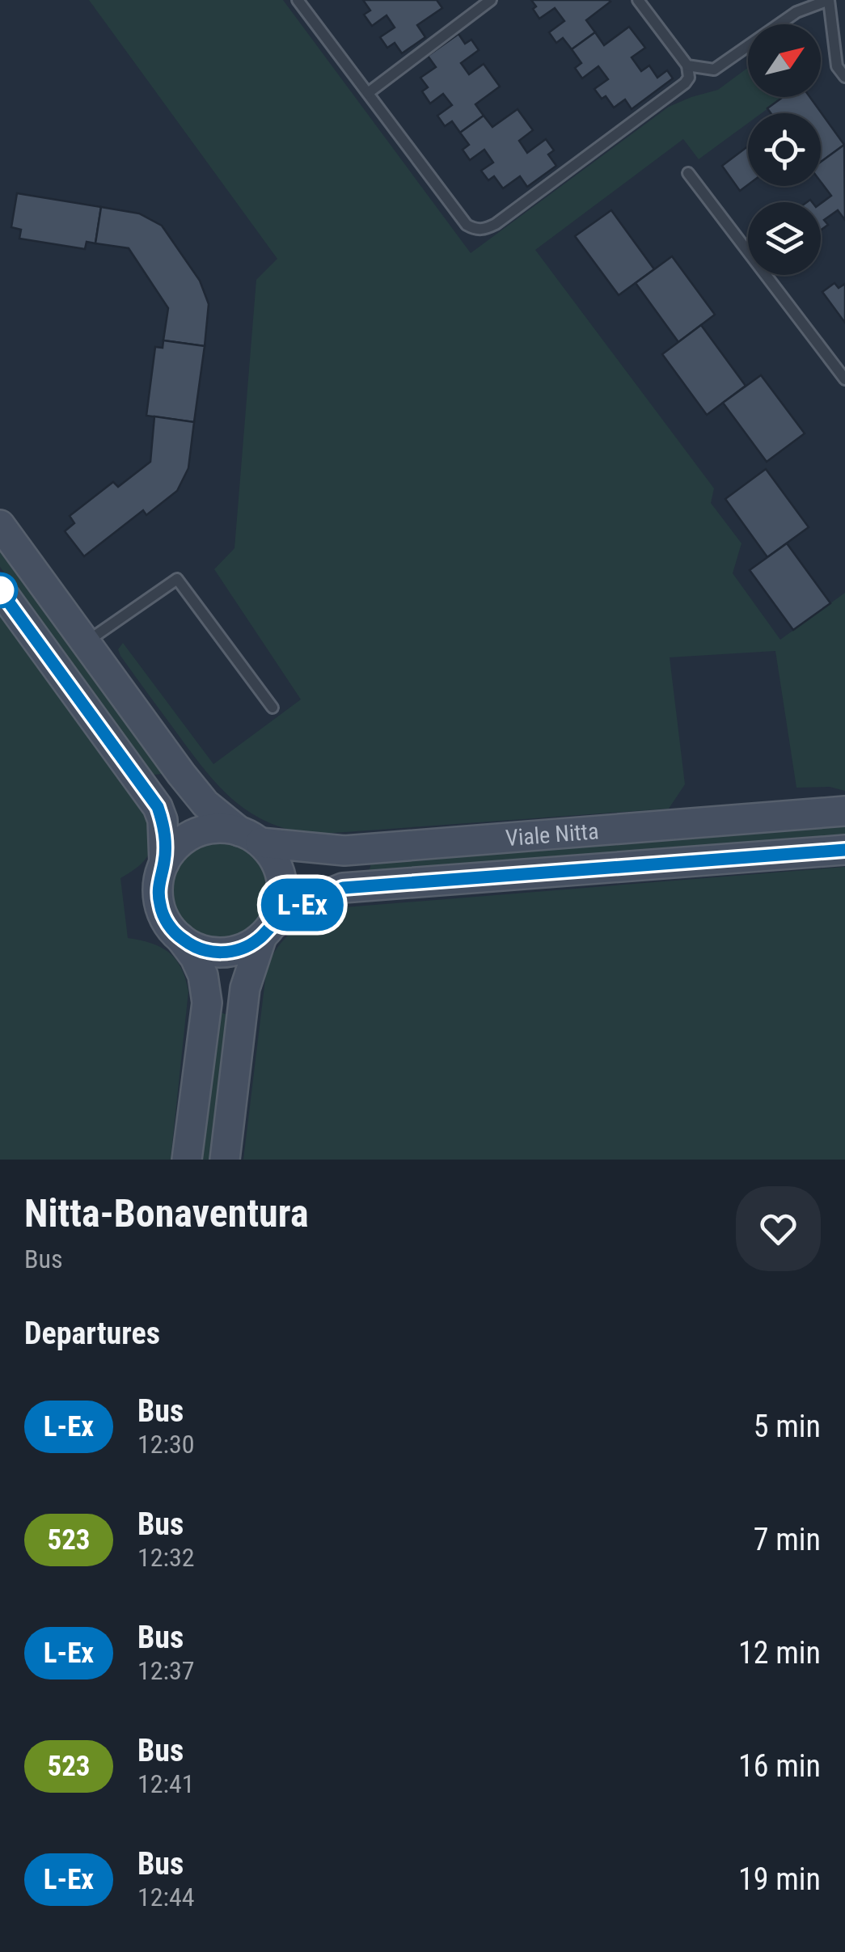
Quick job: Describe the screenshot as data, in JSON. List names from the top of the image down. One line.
{"streets":{"main road":["Viale Nitta"]},"lines":["bus line L-Ex"],"north":"top right","page":{"on_map":"L-Ex","heading":[["Nitta-Bonaventura","Bus"],"Departures"],"list":[{"mark":"L-Ex","name":"Bus","note":"12:30","value":"5 min"},{"mark":"523","name":"Bus","note":"12:32","value":"7 min"},{"mark":"L-Ex","name":"Bus","note":"12:37","value":"12 min"},{"mark":"523","name":"Bus","note":"12:41","value":"16 min"},{"mark":"L-Ex","name":"Bus","note":"12:44","value":"19 min"}]}}
